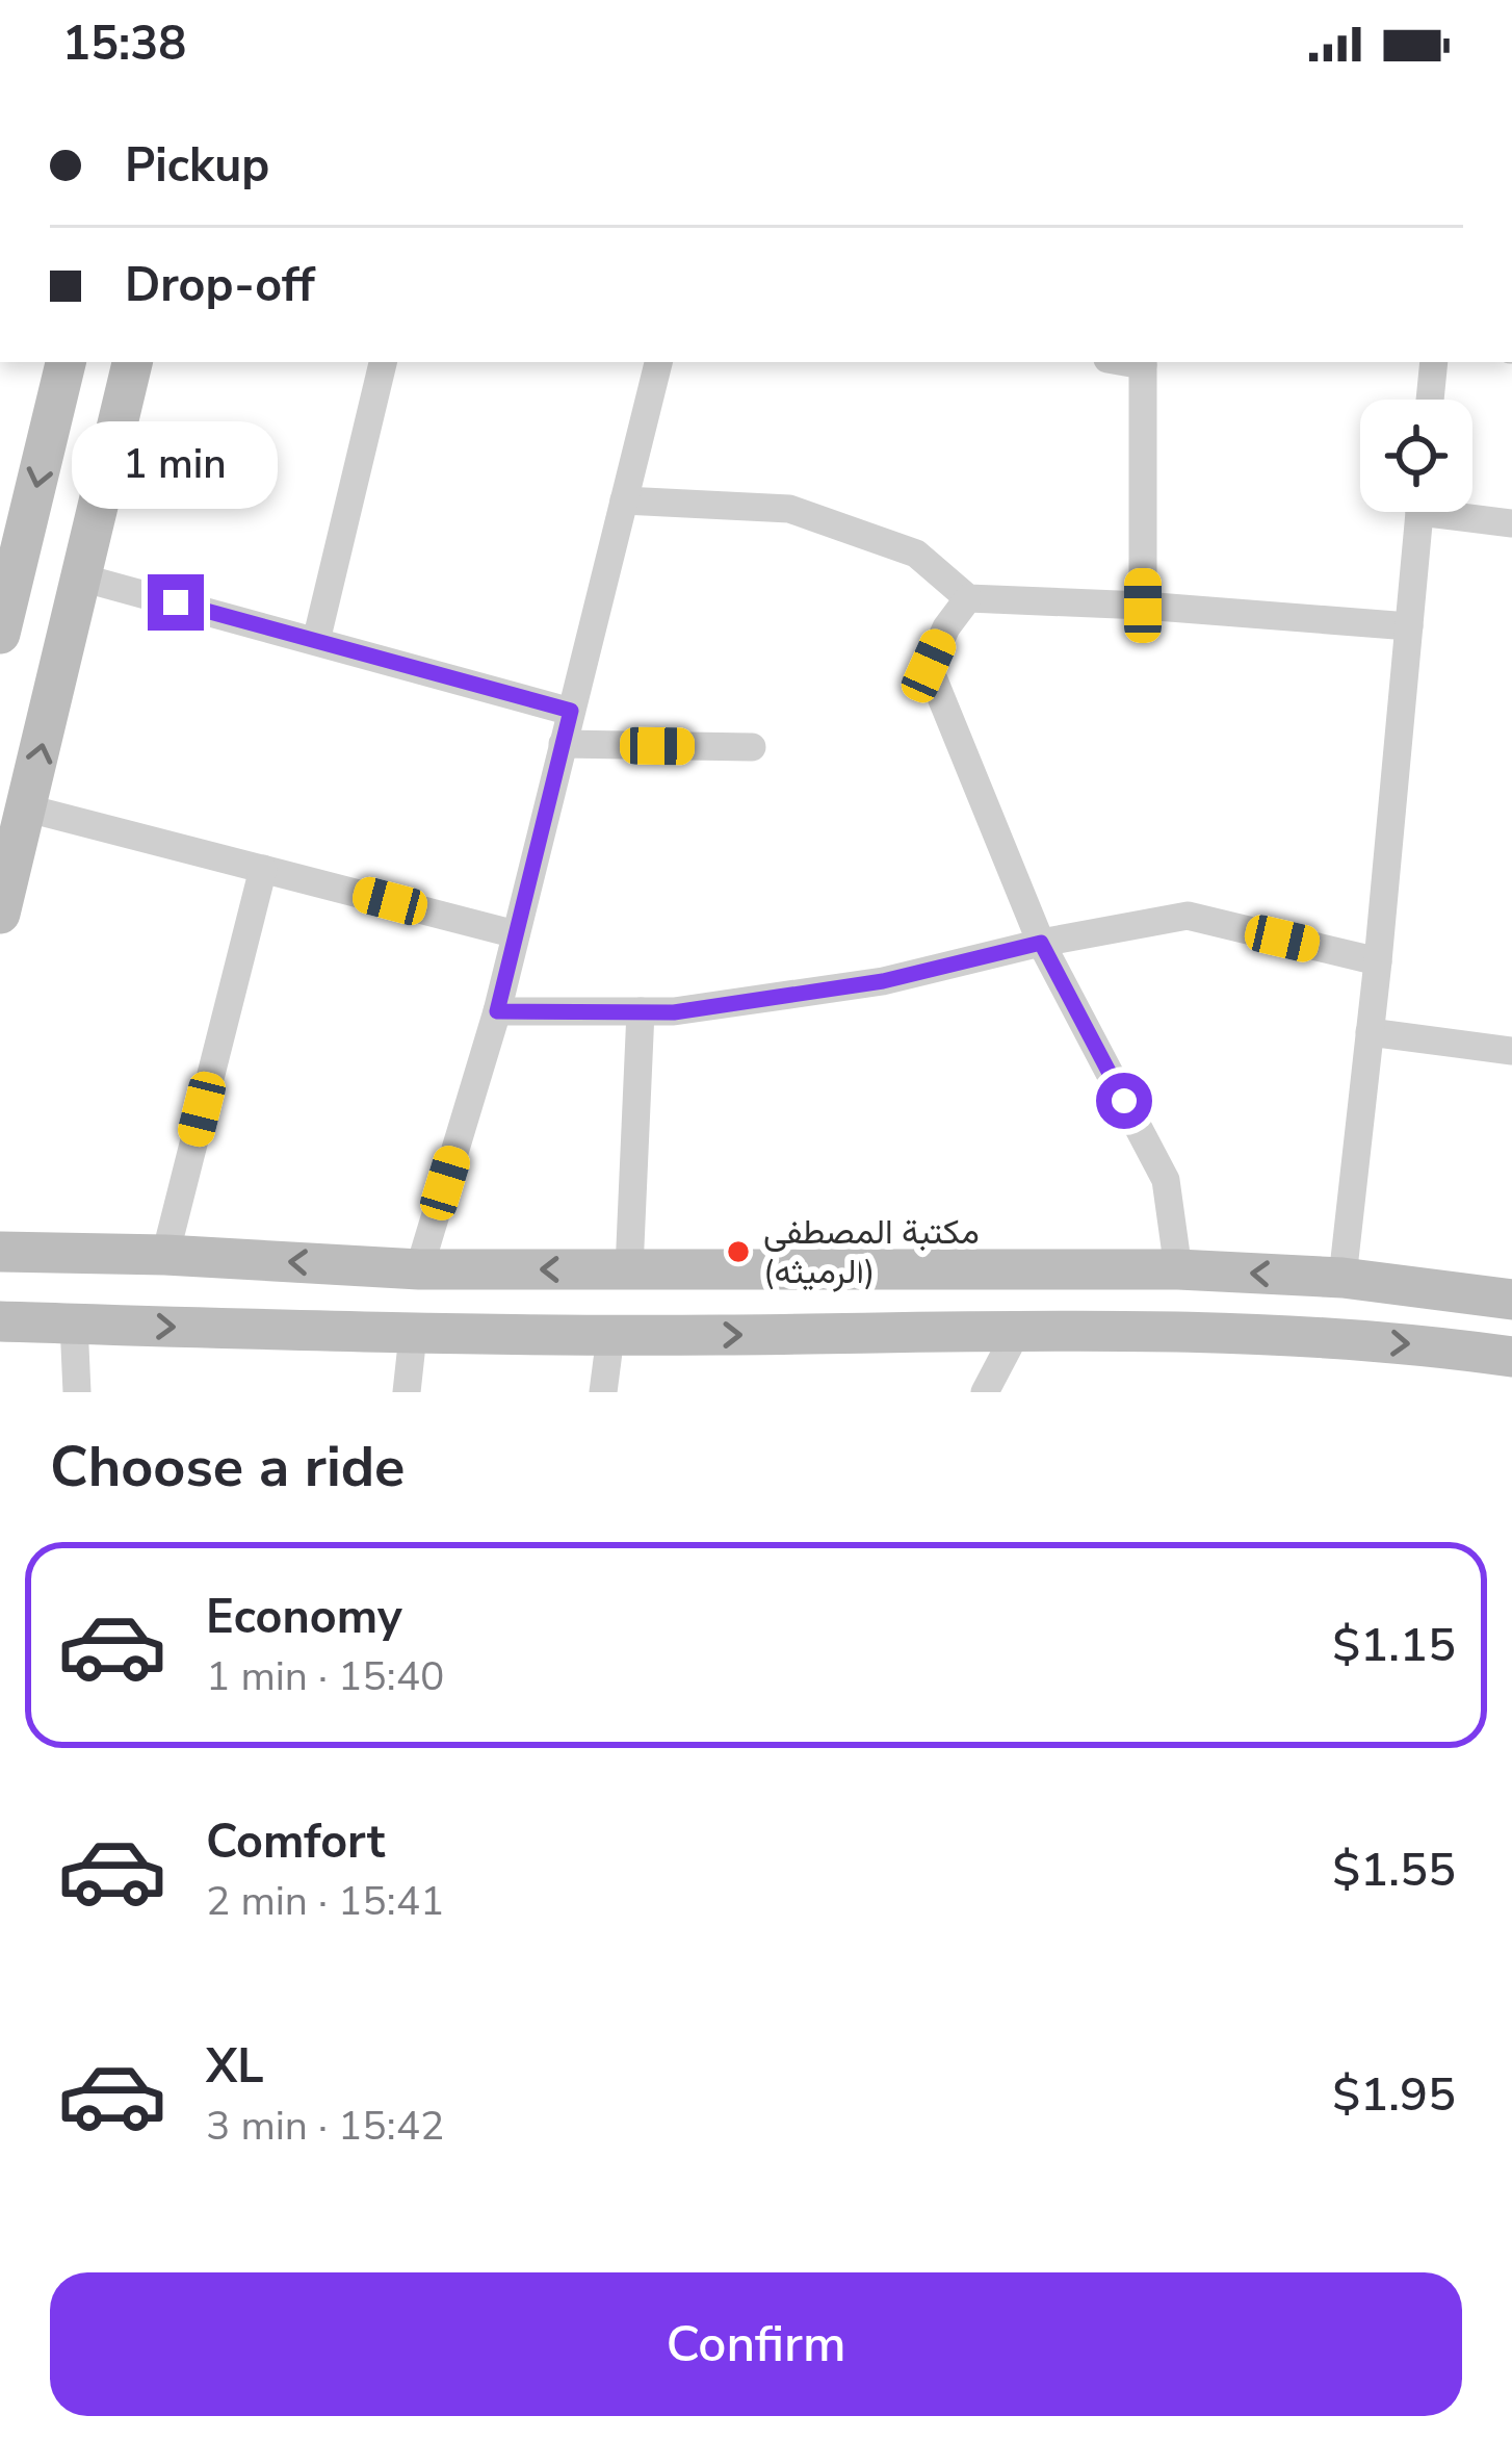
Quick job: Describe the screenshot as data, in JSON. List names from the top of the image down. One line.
{"places":["مكتبة المصطفى (الرميثه)"],"page":{"status":"15:38","banner":["Pickup","Drop-off"],"bubble":"1 min","heading":"Choose a ride","list":[{"name":"Economy","note":"1 min · 15:40","value":"$1.15"},{"name":"Comfort","note":"2 min · 15:41","value":"$1.55"},{"name":"XL","note":"3 min · 15:42","value":"$1.95"}],"buttons":"Confirm"}}
